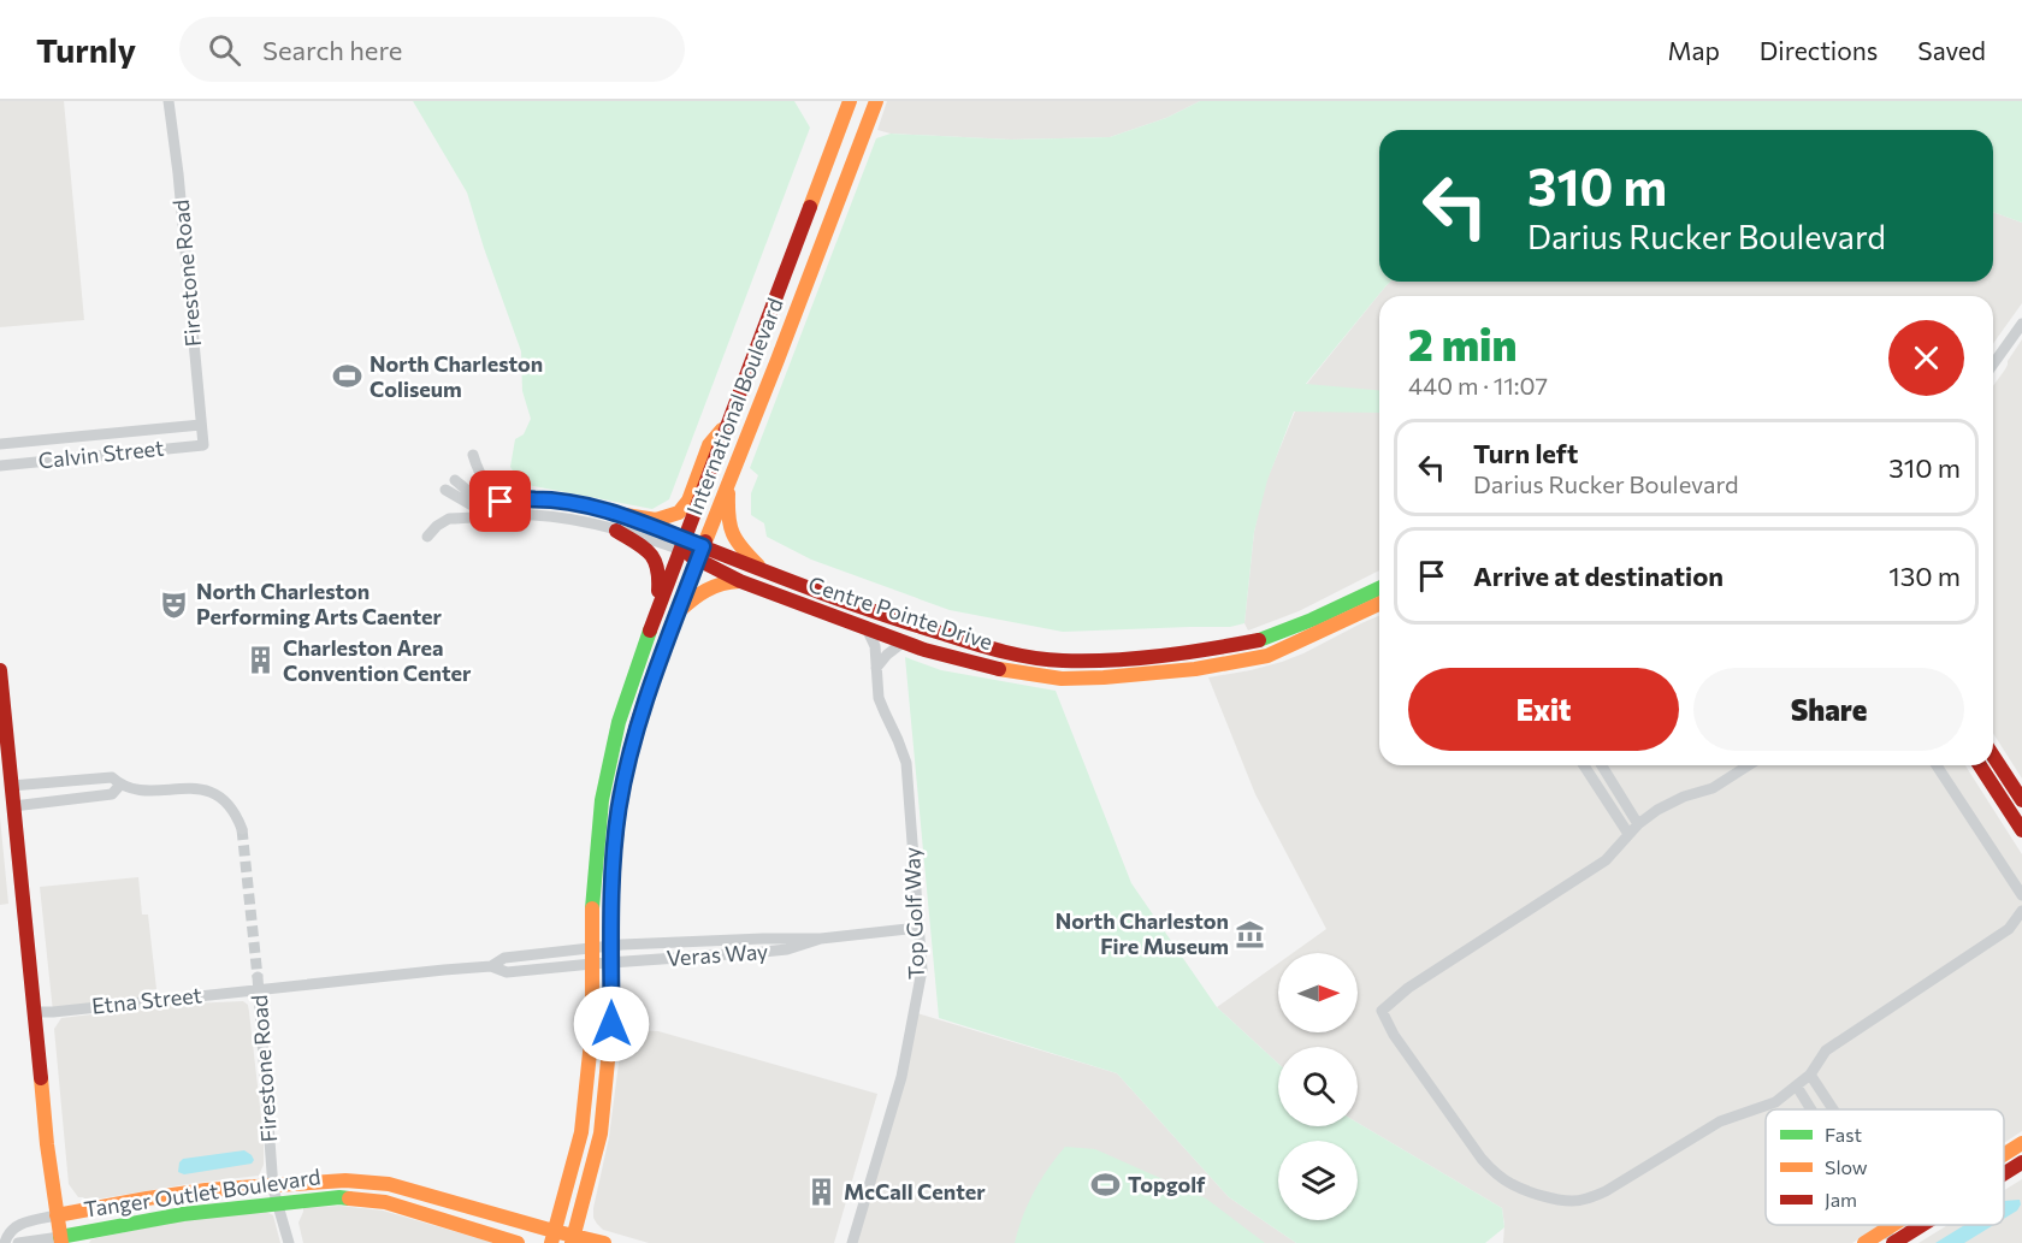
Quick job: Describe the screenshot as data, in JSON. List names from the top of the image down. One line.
{"streets":{"main road":["International Boulevard","Centre Pointe Drive","Tanger Outlet Boulevard"],"street":["Firestone Road","Calvin Street","Top Golf Way","Veras Way","Etna Street"]},"crossings":[["Firestone Road","Calvin Street"],["Firestone Road","Etna Street"],["Firestone Road","Tanger Outlet Boulevard"],["International Boulevard","Centre Pointe Drive"],["International Boulevard","Veras Way"],["International Boulevard","Etna Street"],["International Boulevard","Tanger Outlet Boulevard"],["Centre Pointe Drive","Top Golf Way"],["Top Golf Way","Veras Way"],["Veras Way","Etna Street"]],"places":{"sports":["North Charleston Coliseum","Topgolf"],"theatre":["North Charleston Performing Arts Caenter"],"building":["Charleston Area Convention Center","McCall Center"],"museum":["North Charleston Fire Museum"]},"legend":["Fast","Slow","Jam"],"north":"right","page":{"header":"Turnly","search":"Search here","nav":["Map","Directions","Saved"],"turn":["310 m","Darius Rucker Boulevard"],"heading":["2 min","440 m · 11:07"],"list":[{"name":"Turn left","note":"Darius Rucker Boulevard","value":"310 m"},{"name":"Arrive at destination","value":"130 m"}],"buttons":["Exit","Share"]}}
